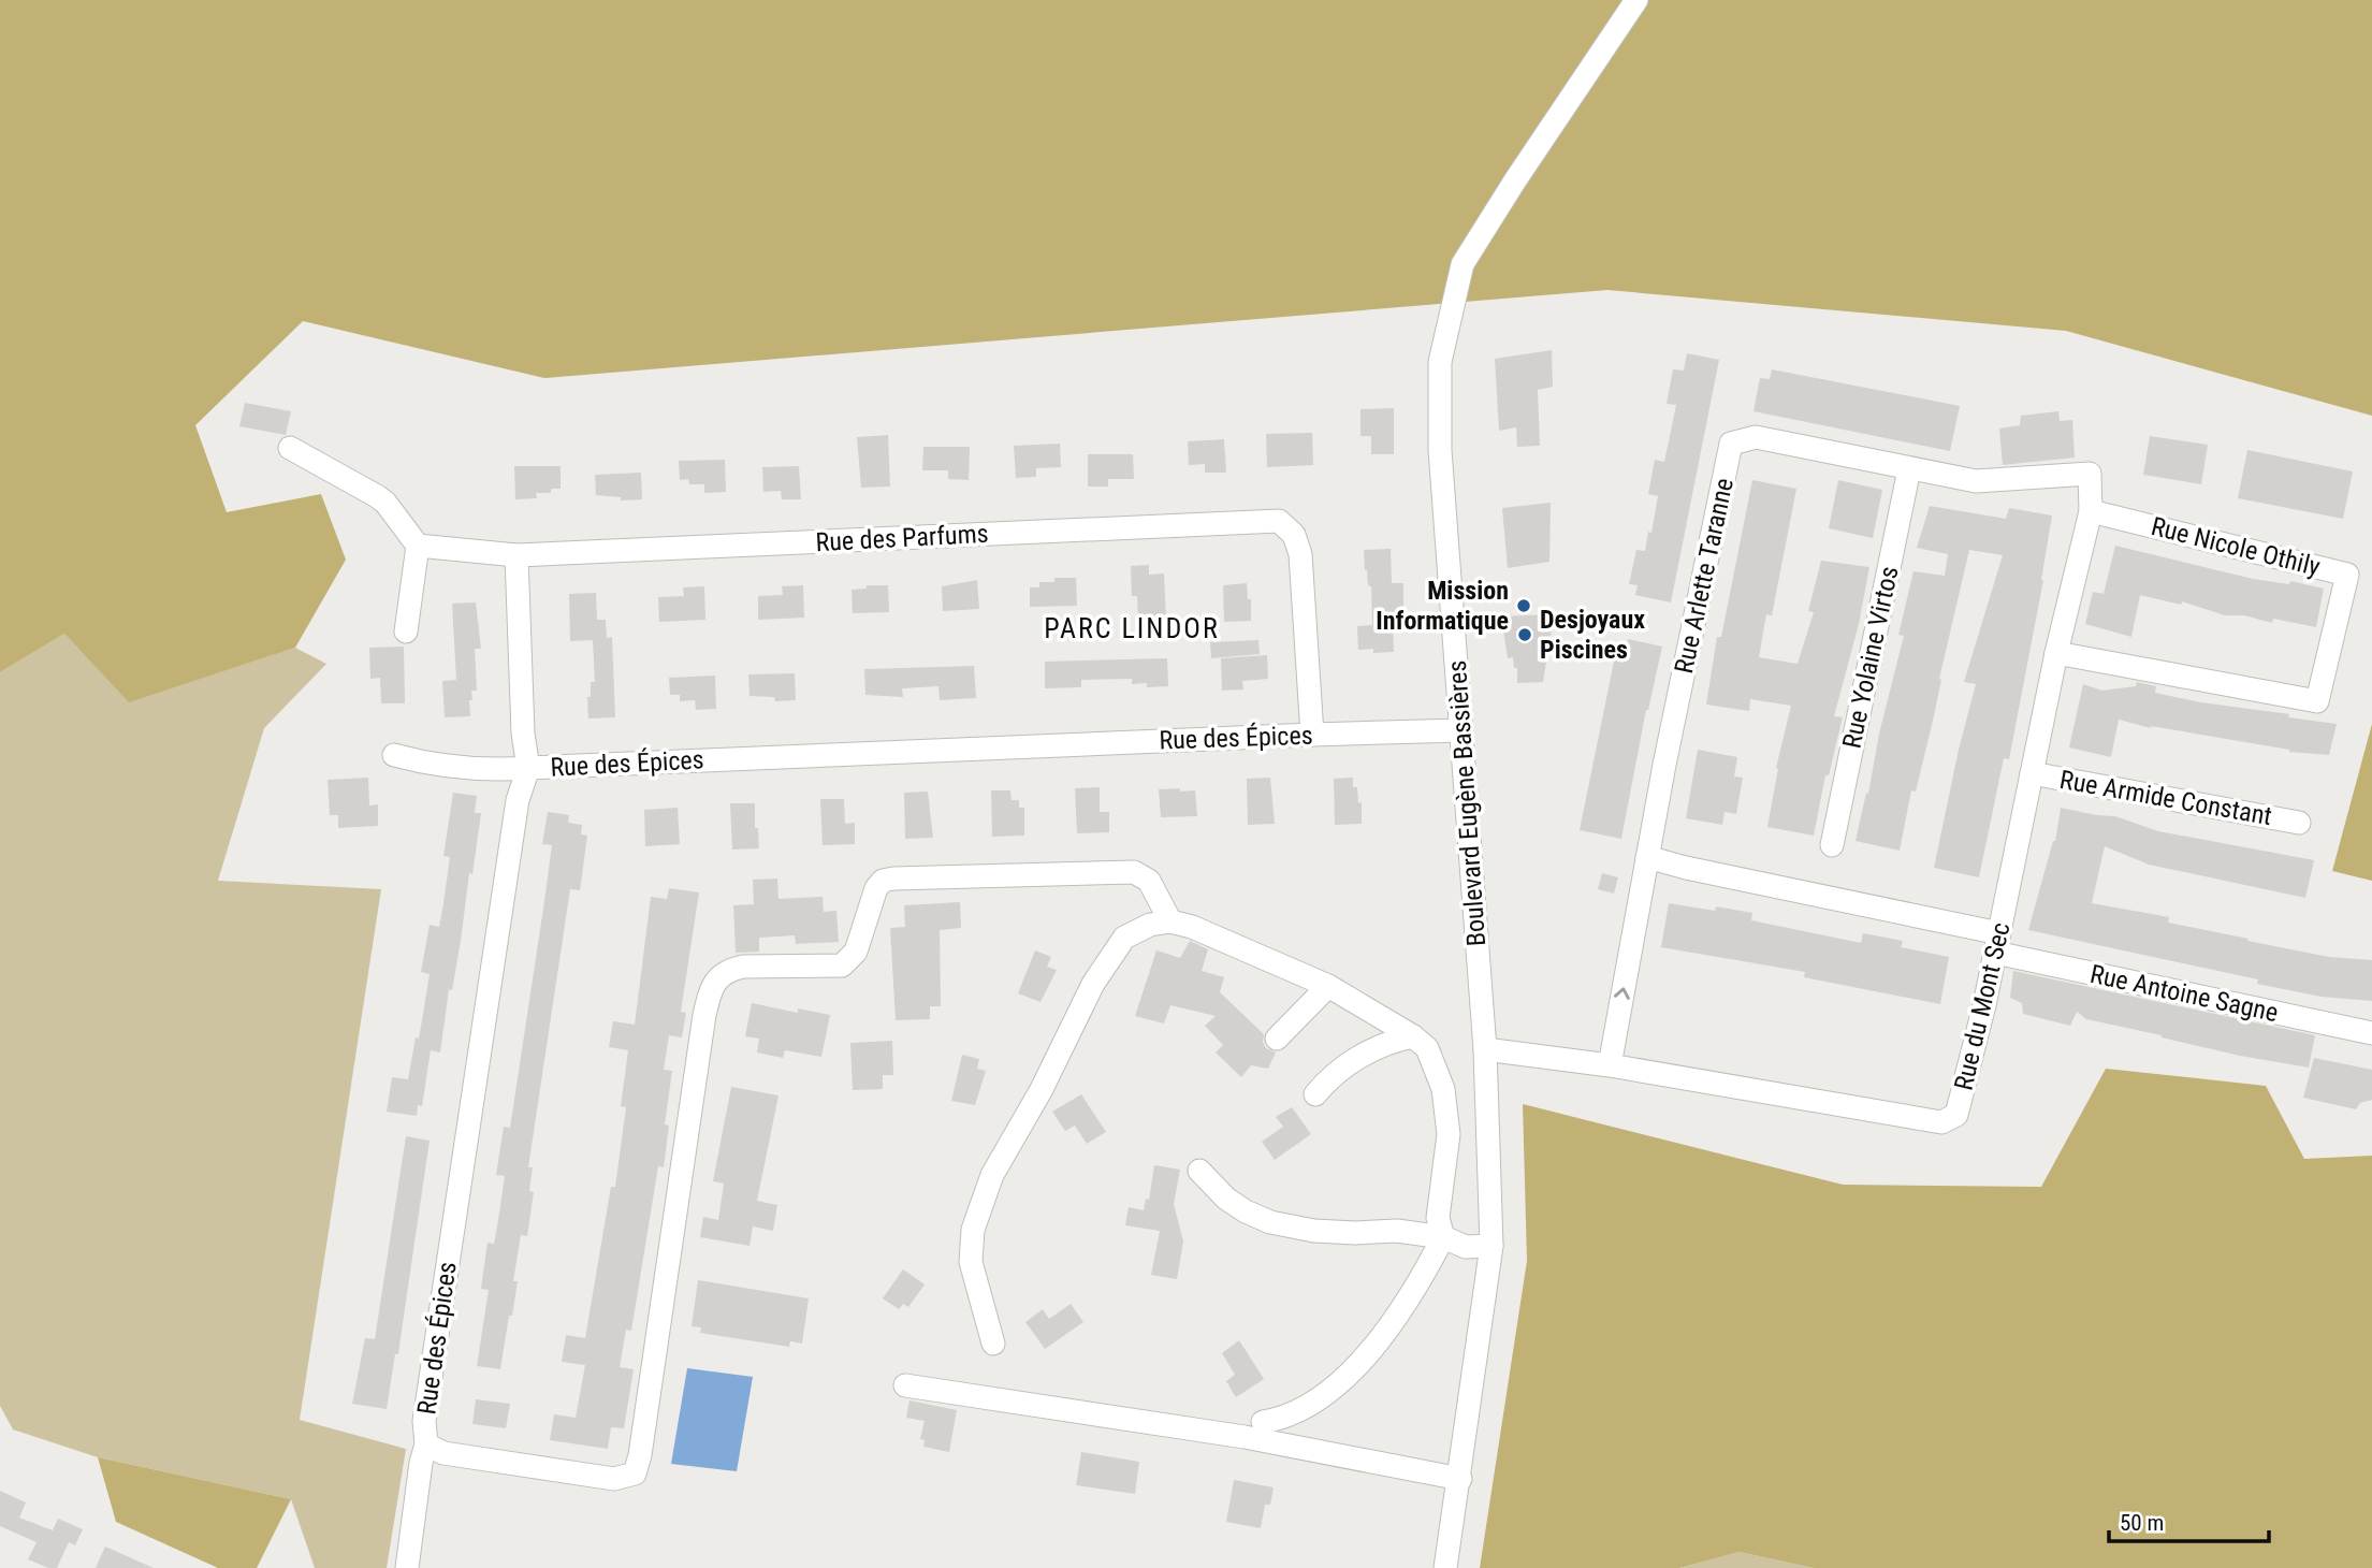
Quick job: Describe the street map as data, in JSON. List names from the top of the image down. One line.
{"streets":{"street":["Rue des Parfums","Rue Nicole Othily","Rue Arlette Taranne","Rue Yolaine Virtos","Rue des Épices","Rue Armide Constant","Boulevard Eugène Bassières","Rue Antoine Sagne","Rue du Mont Sec"]},"crossings":[["Rue des Parfums","Rue des Épices"],["Rue Nicole Othily","Rue du Mont Sec"],["Rue Arlette Taranne","Rue Yolaine Virtos"],["Rue Arlette Taranne","Rue Antoine Sagne"],["Rue Arlette Taranne","Rue du Mont Sec"],["Rue des Épices","Boulevard Eugène Bassières"],["Rue Armide Constant","Rue du Mont Sec"],["Boulevard Eugène Bassières","Rue du Mont Sec"],["Rue Antoine Sagne","Rue du Mont Sec"]],"districts":["PARC LINDOR"],"places":["Mission Informatique","Desjoyaux Piscines"],"scale_bar":"50 m"}
